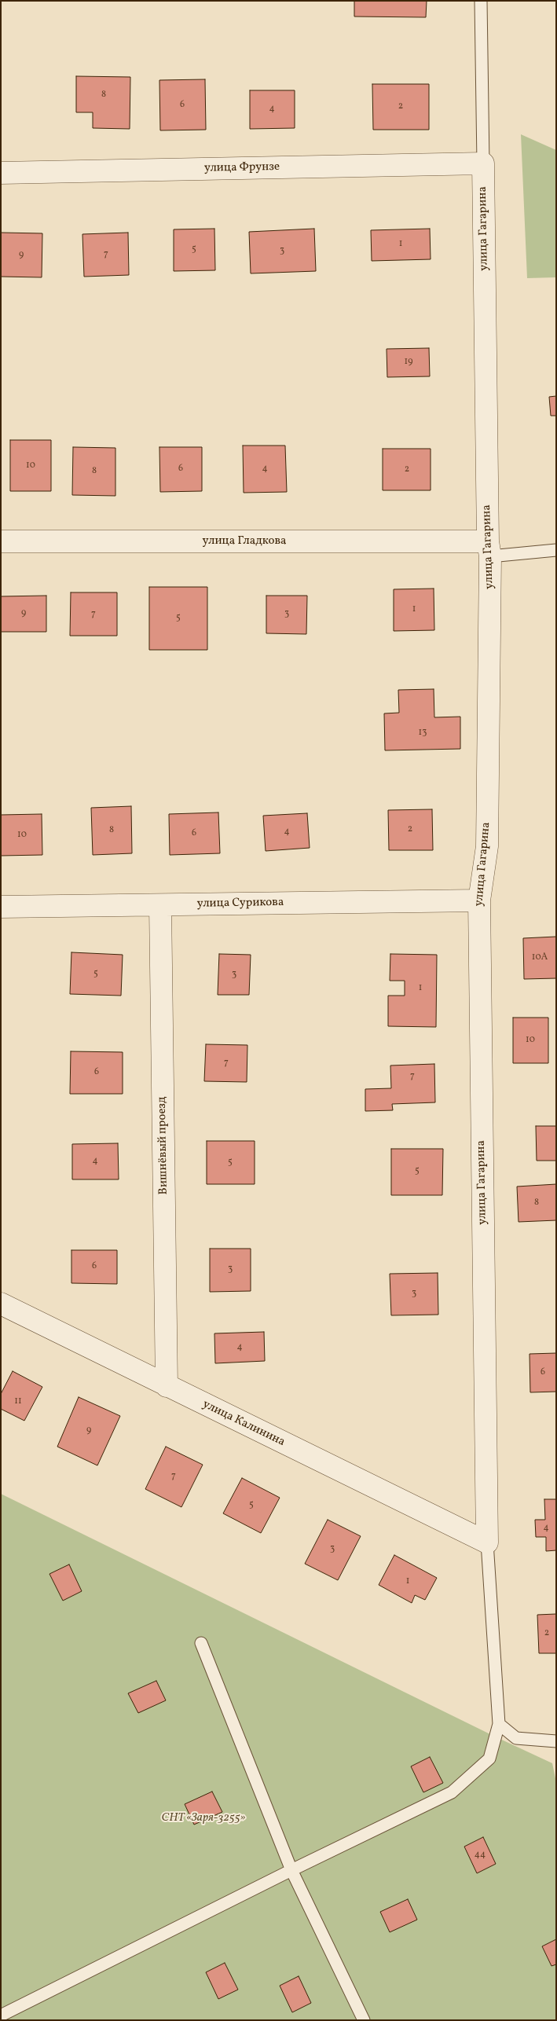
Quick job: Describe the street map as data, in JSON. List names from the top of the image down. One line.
{"streets":{"street":["улица Фрунзе","улица Гагарина","улица Гладкова","улица Сурикова","Вишнёвый проезд","улица Калинина"]},"crossings":[["улица Фрунзе","улица Гагарина"],["улица Гагарина","улица Гладкова"],["улица Гагарина","улица Сурикова"],["улица Гагарина","улица Калинина"],["улица Сурикова","Вишнёвый проезд"],["Вишнёвый проезд","улица Калинина"]],"parks":["СНТ «Заря-3255»"],"house_numbers":["8","6","2","4","1","5","3","7","9","19","10","6","4","2","8","1","9","7","3","5","13","2","8","4","6","10","10А","5","3","1","10","7","6","7","4","5","5","8","6","3","3","4","6","11","9","7","5","4","3","1","2","44"]}
